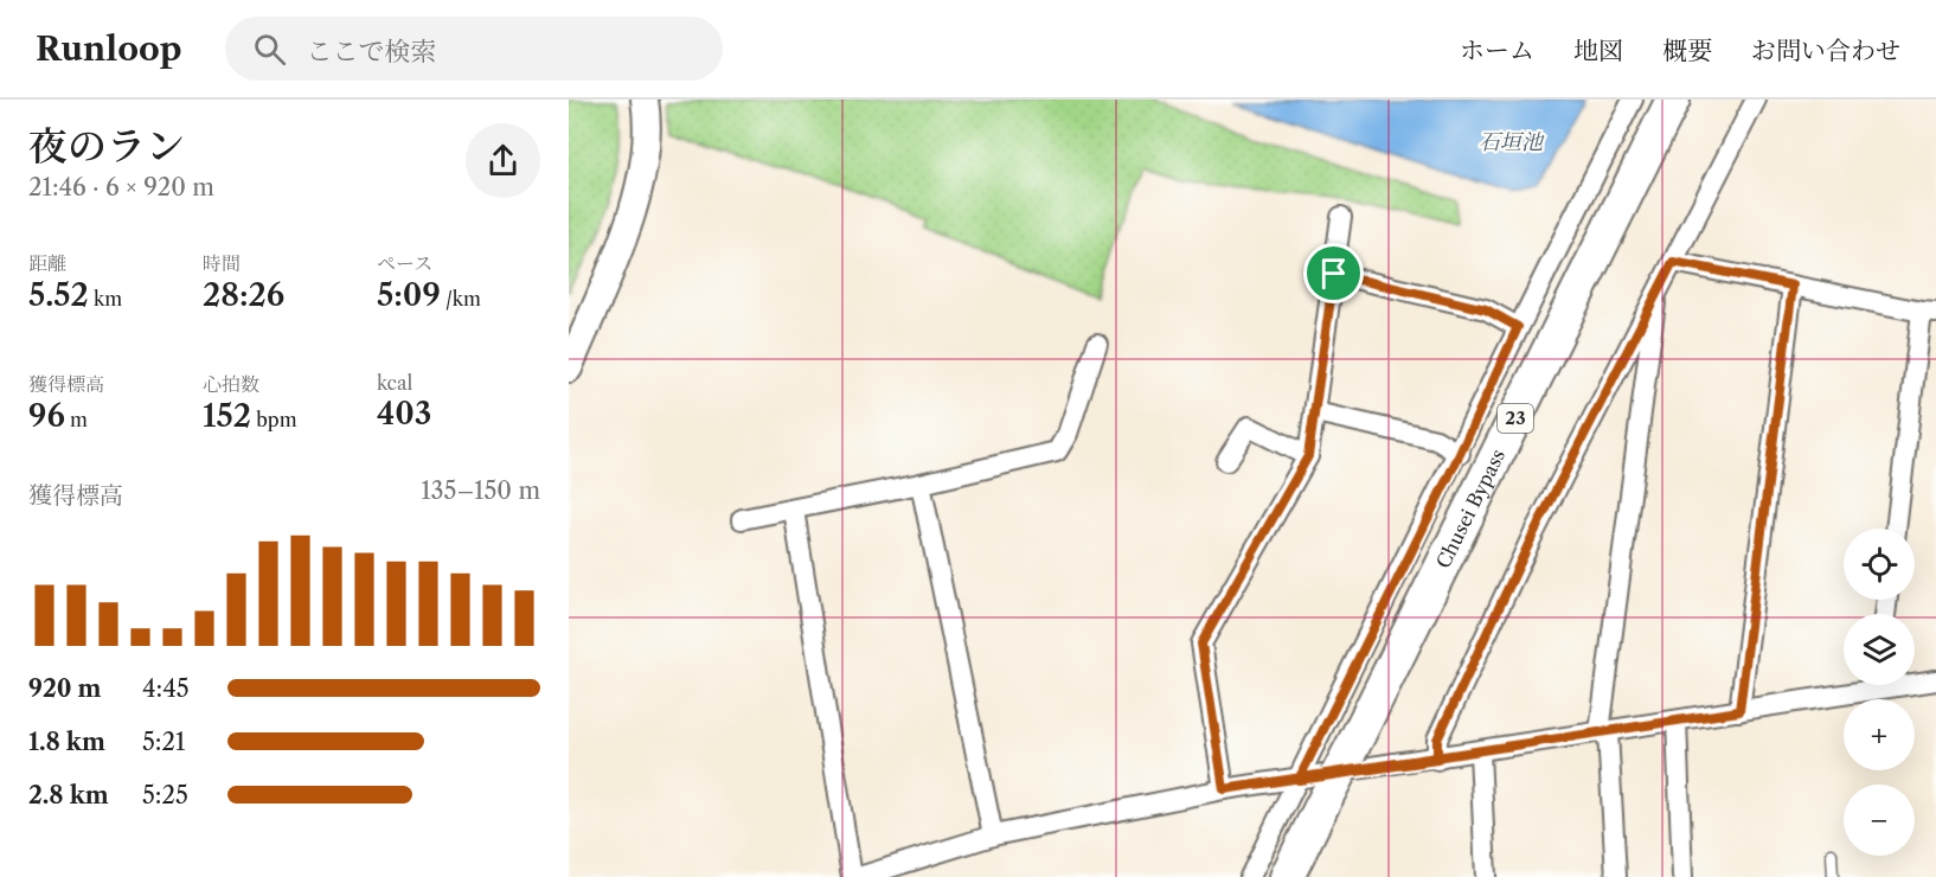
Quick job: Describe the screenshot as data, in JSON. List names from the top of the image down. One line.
{"streets":{"highway":["23","Chusei Bypass"]},"water":["石垣池"],"page":{"header":"Runloop","search":"ここで検索","nav":["ホーム","地図","概要","お問い合わせ"],"heading":["夜のラン","21:46 · 6 × 920 m"],"stats":[["距離","5.52 km"],["時間","28:26"],["ペース","5:09 /km"],["獲得標高","96 m"],["心拍数","152 bpm"],["kcal","403"]],"chart":["獲得標高","135–150 m"],"map_buttons":["+","−"],"list":[{"name":"920 m","note":"4:45"},{"name":"1.8 km","note":"5:21"},{"name":"2.8 km","note":"5:25"}]}}
